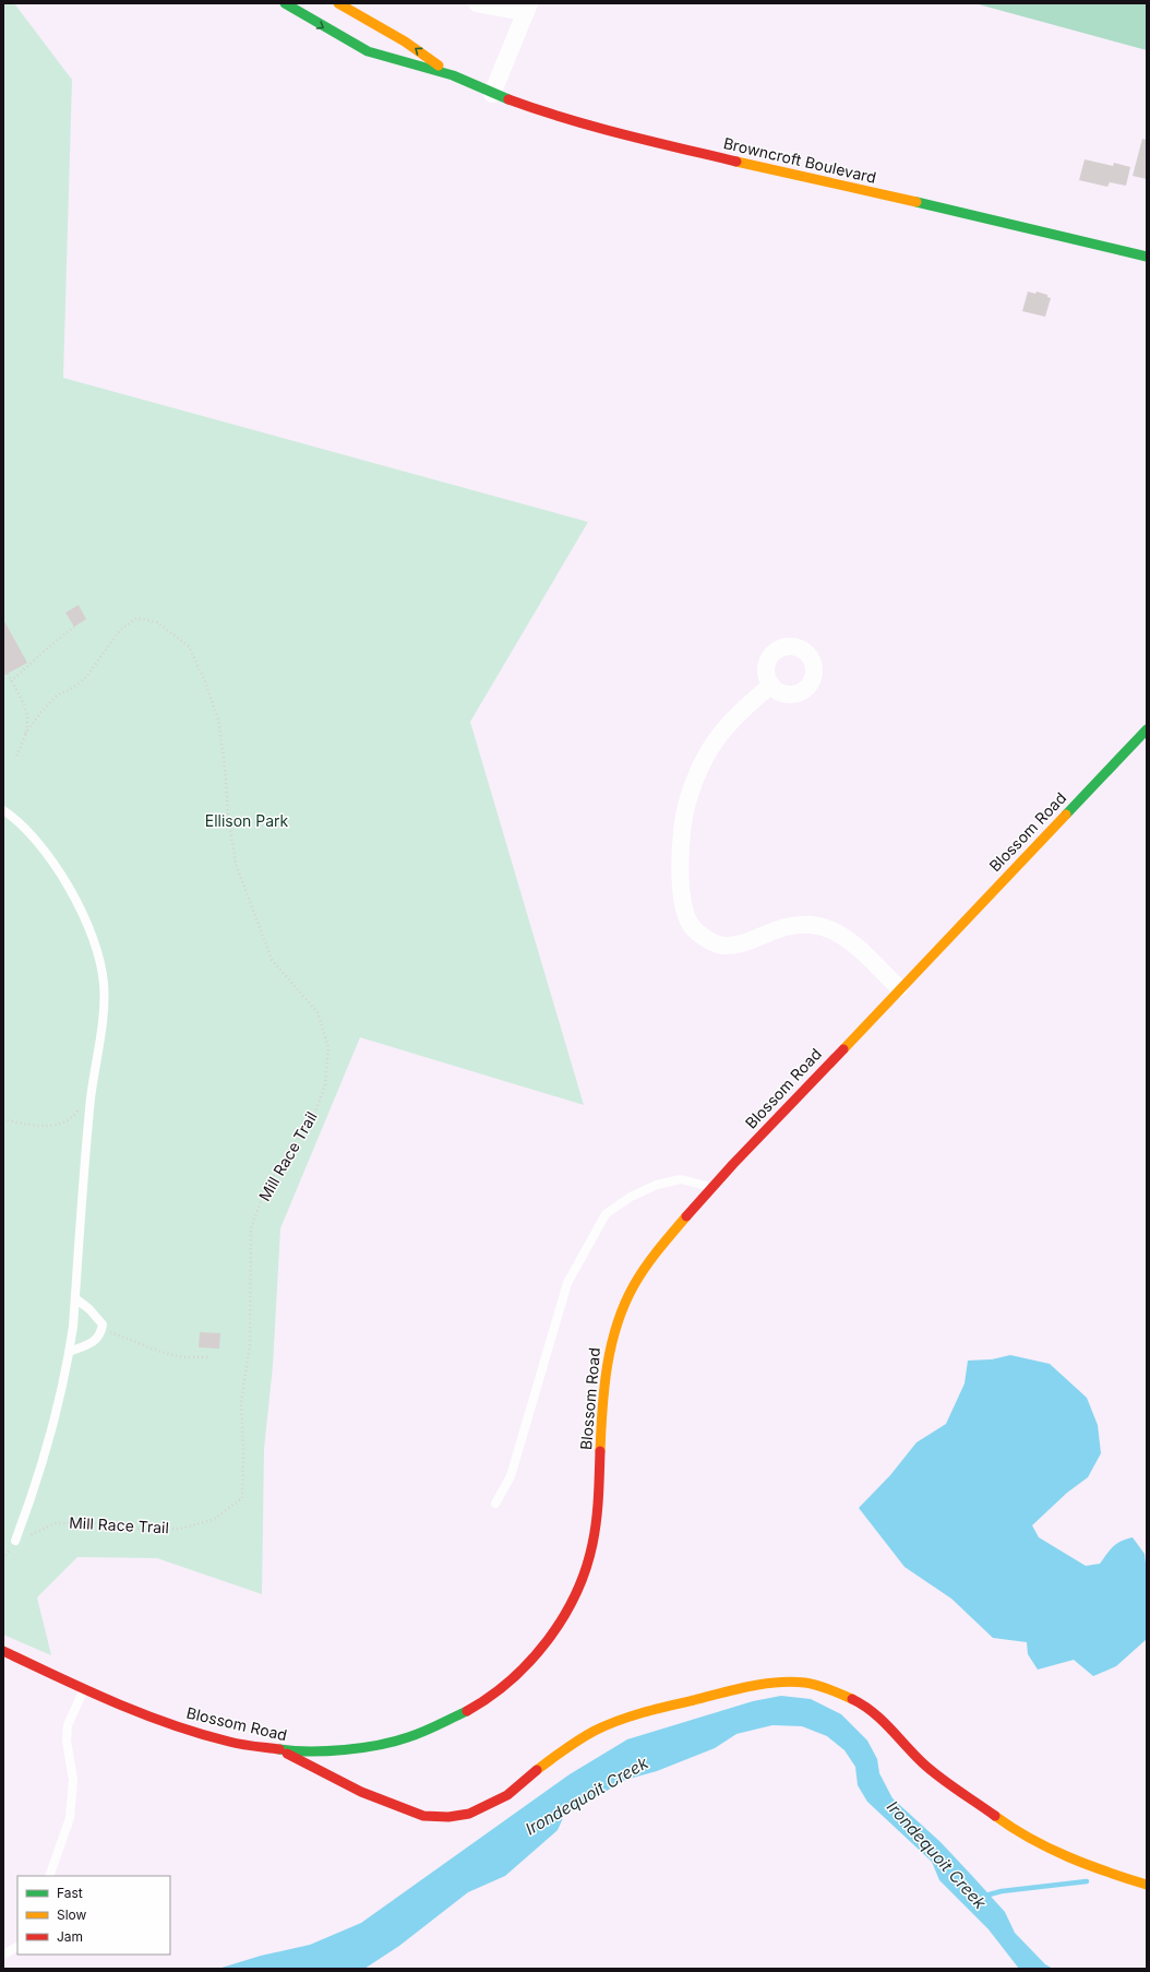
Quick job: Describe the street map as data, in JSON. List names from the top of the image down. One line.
{"streets":{"street":["Browncroft Boulevard","Blossom Road"],"path":["Mill Race Trail"]},"water":["Irondequoit Creek"],"parks":["Ellison Park"],"legend":["Fast","Slow","Jam"]}
